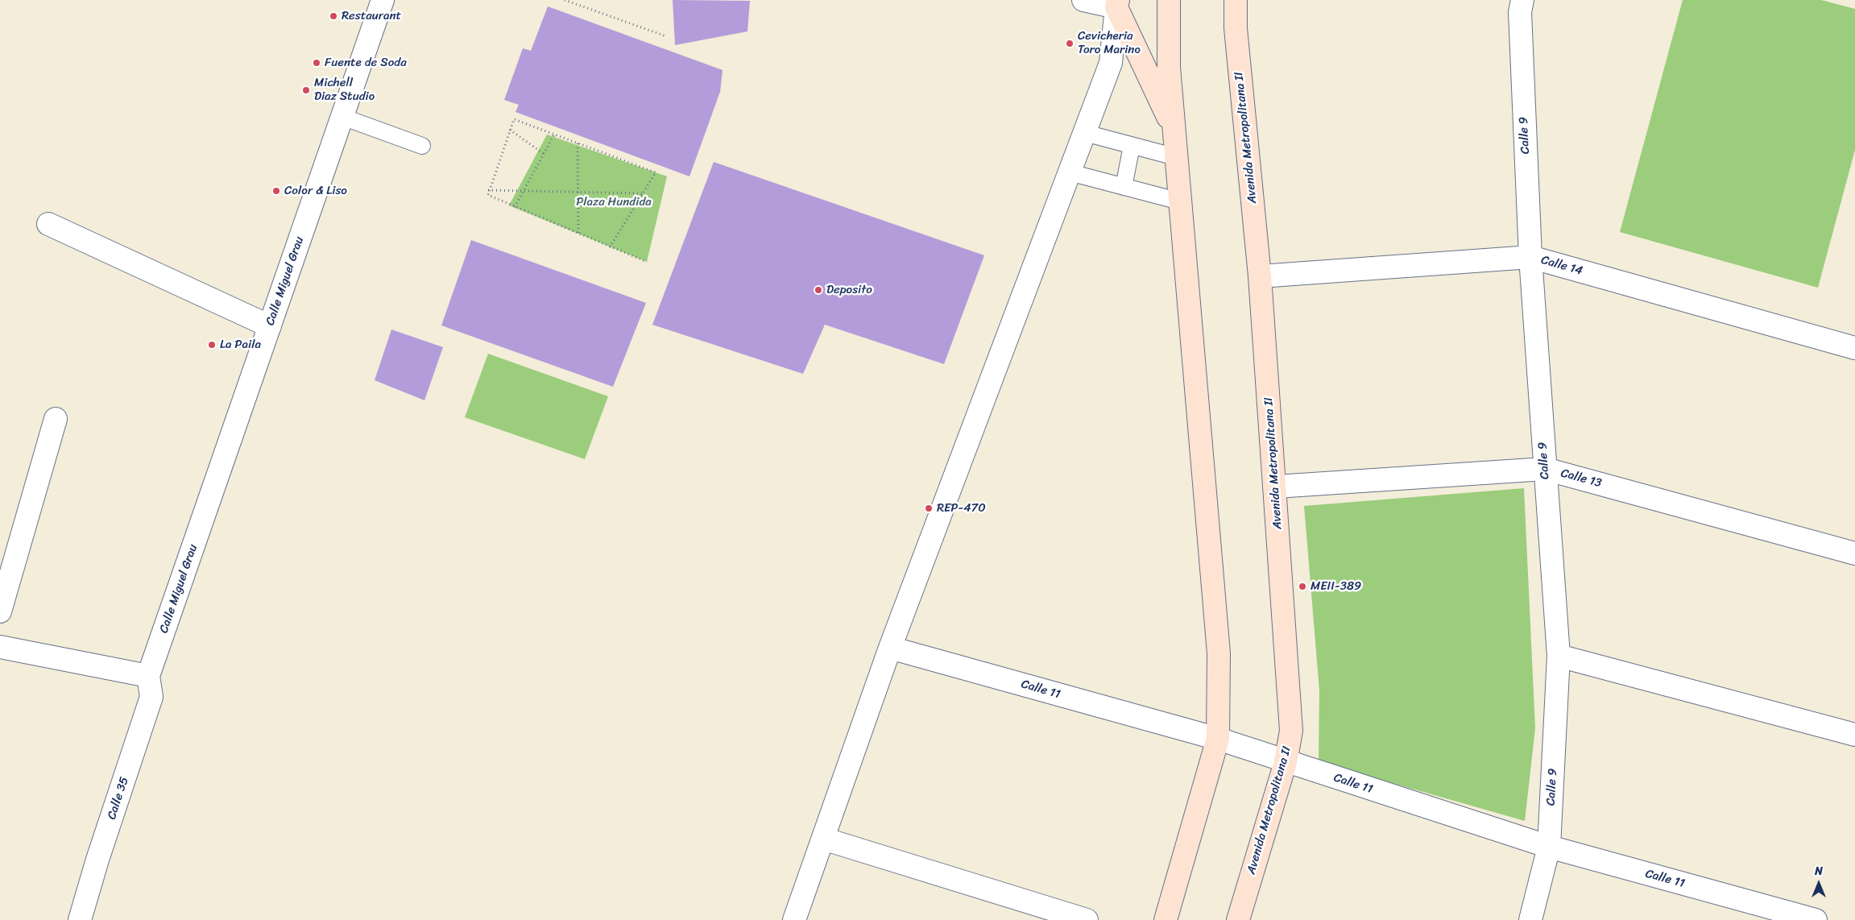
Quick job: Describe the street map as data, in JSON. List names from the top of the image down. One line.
{"streets":{"main road":["Avenida Metropolitana II"],"street":["Calle 9","Calle 14","Calle Miguel Grau","Calle 13","Calle 11","Calle 35"]},"crossings":[["Calle 9","Calle 14"],["Calle 9","Calle 13"],["Calle 9","Calle 11"],["Avenida Metropolitana II","Calle 14"],["Avenida Metropolitana II","Calle 13"],["Avenida Metropolitana II","Calle 11"],["Calle Miguel Grau","Calle 35"]],"parks":["Plaza Hundida"],"places":["Restaurant","Cevicheria Toro Marino","Fuente de Soda","Michell Diaz Studio","Color & Liso","Deposito","La Paila","REP-470","MEII-389"],"north":"top"}
